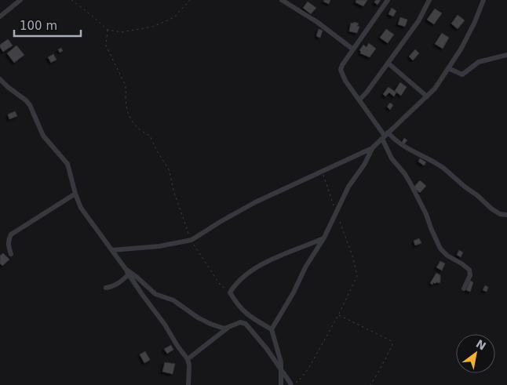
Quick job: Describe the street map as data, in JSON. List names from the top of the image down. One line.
{"scale_bar":"100 m","north":"top right"}
